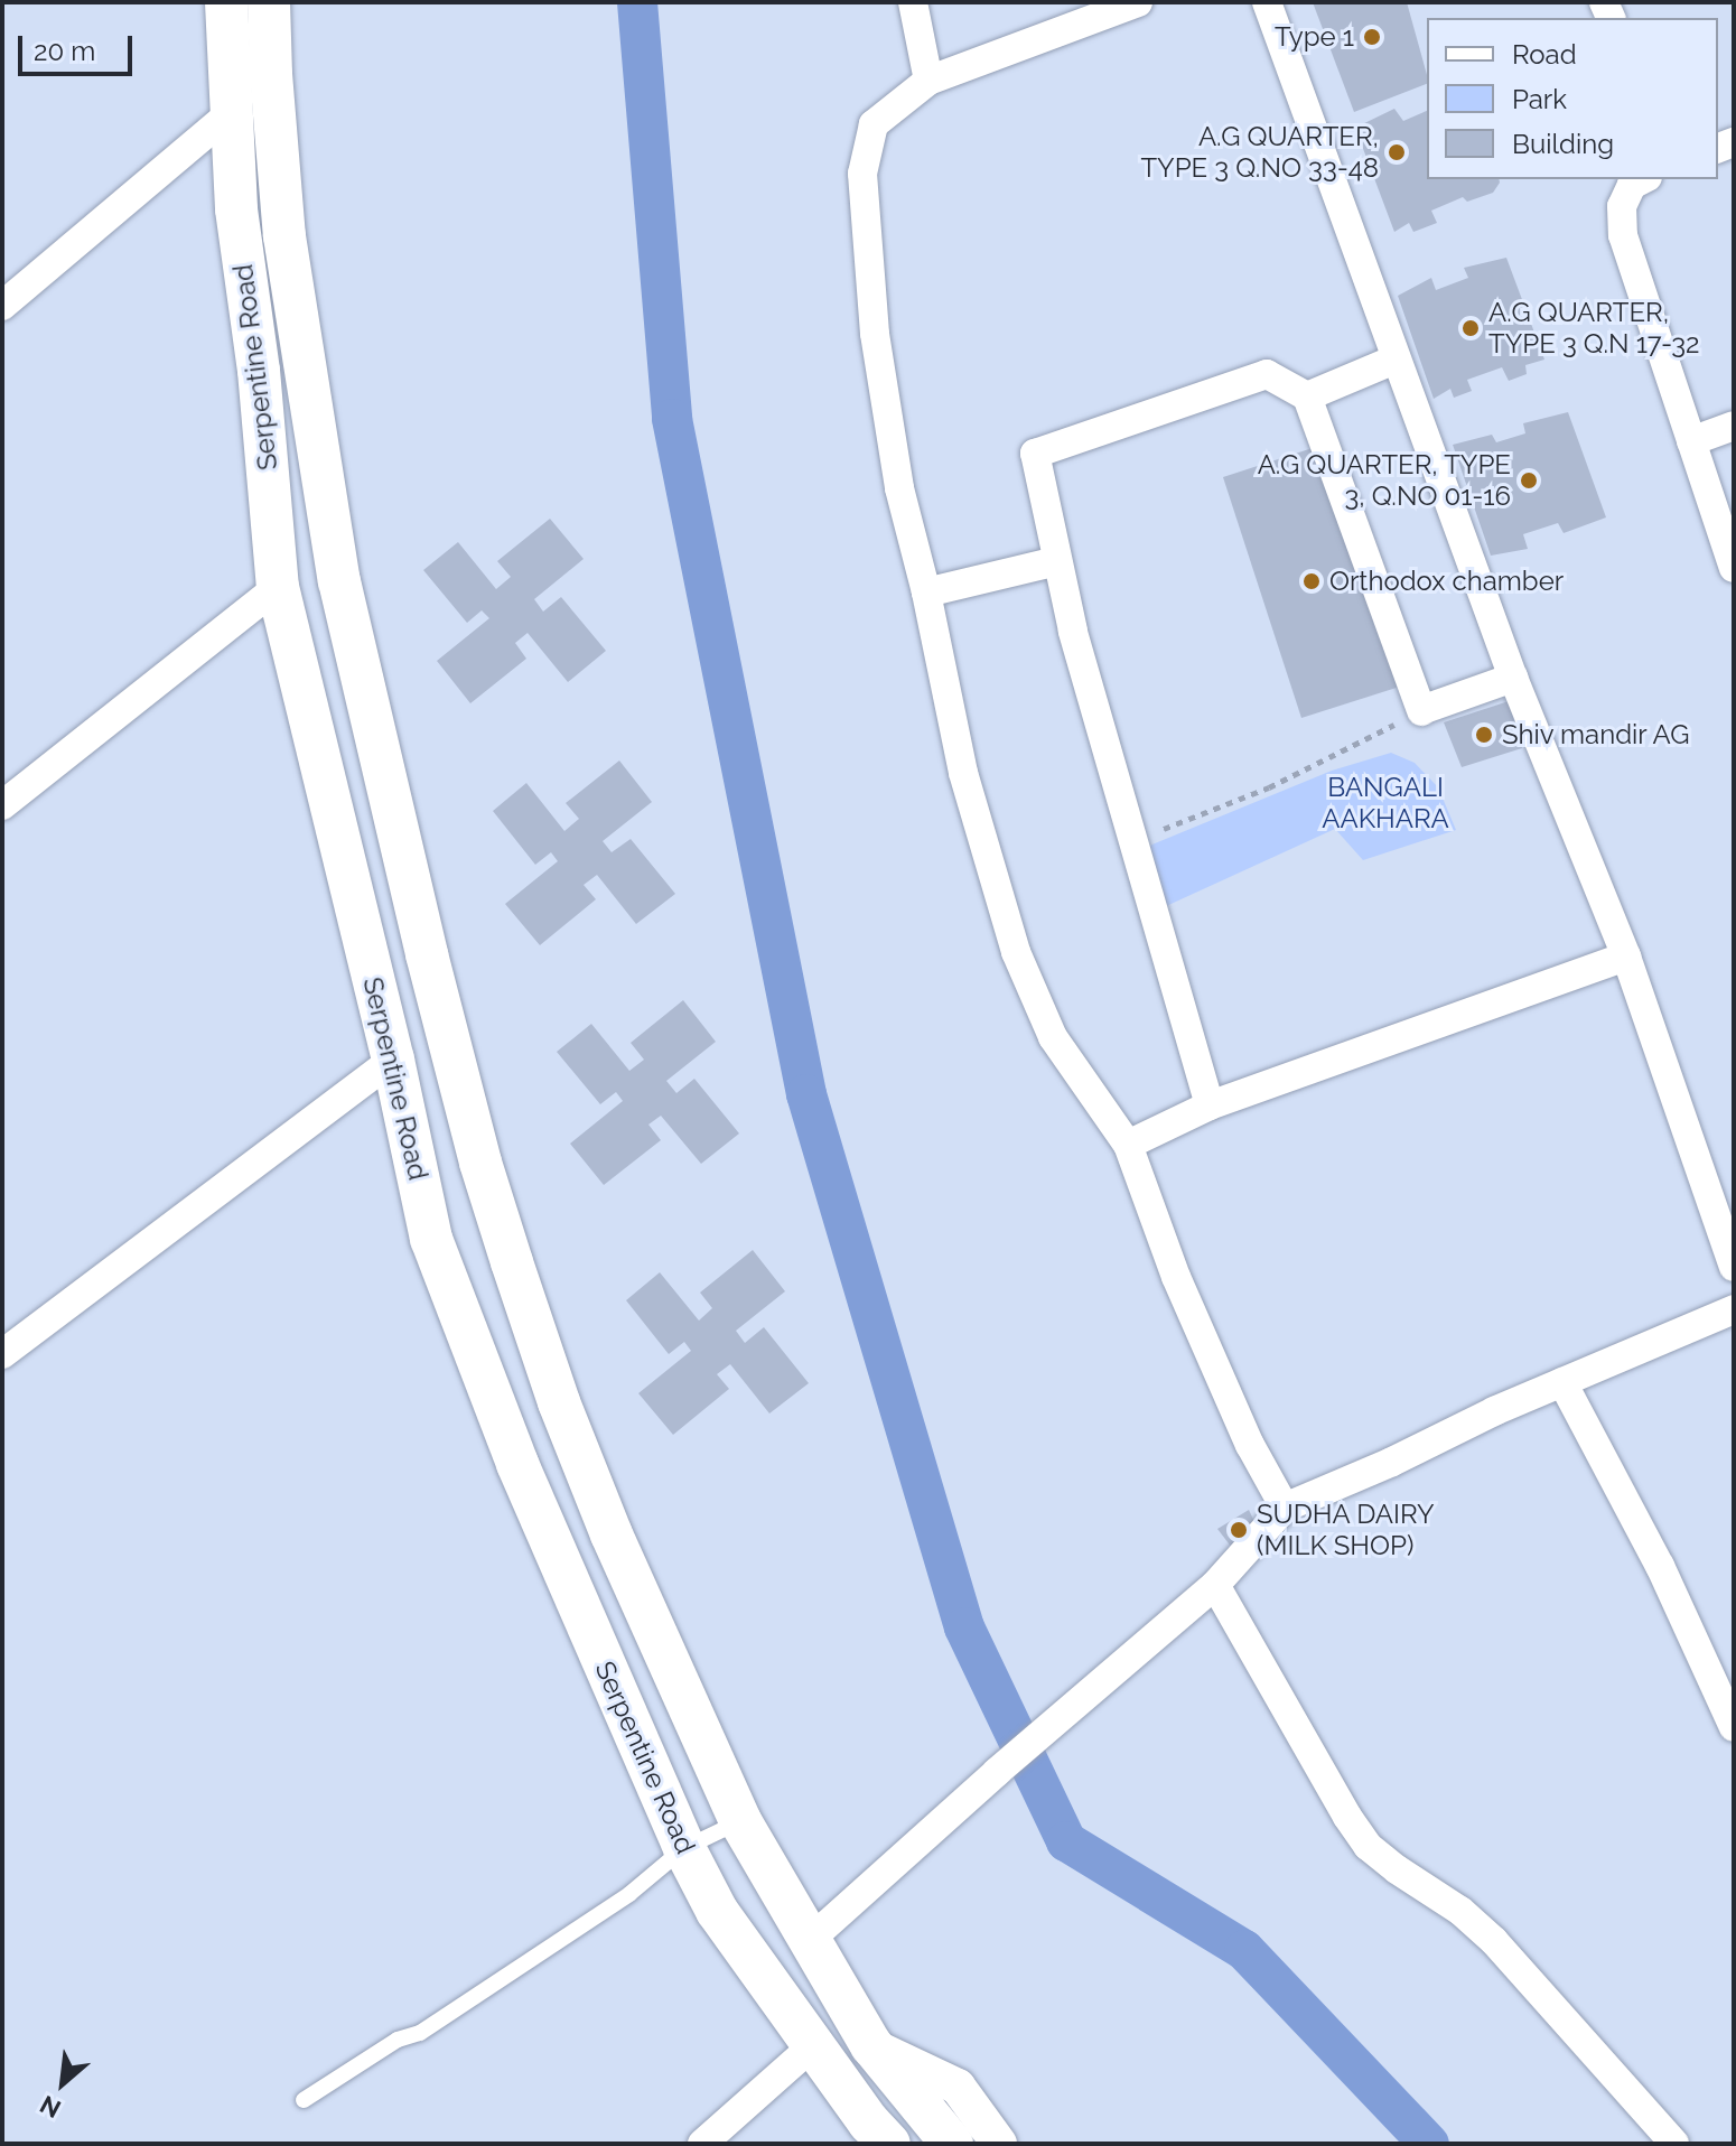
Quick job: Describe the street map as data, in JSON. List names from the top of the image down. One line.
{"streets":{"main road":["Serpentine Road"]},"parks":["BANGALI AAKHARA"],"places":["Type 1","A.G QUARTER, TYPE 3 Q.NO 33-48","A.G QUARTER, TYPE 3 Q.N 17-32","A.G QUARTER, TYPE 3, Q.NO 01-16","Orthodox chamber","Shiv mandir AG","SUDHA DAIRY (MILK SHOP)"],"legend":["Road","Park","Building"],"scale_bar":"20 m","north":"bottom left"}
